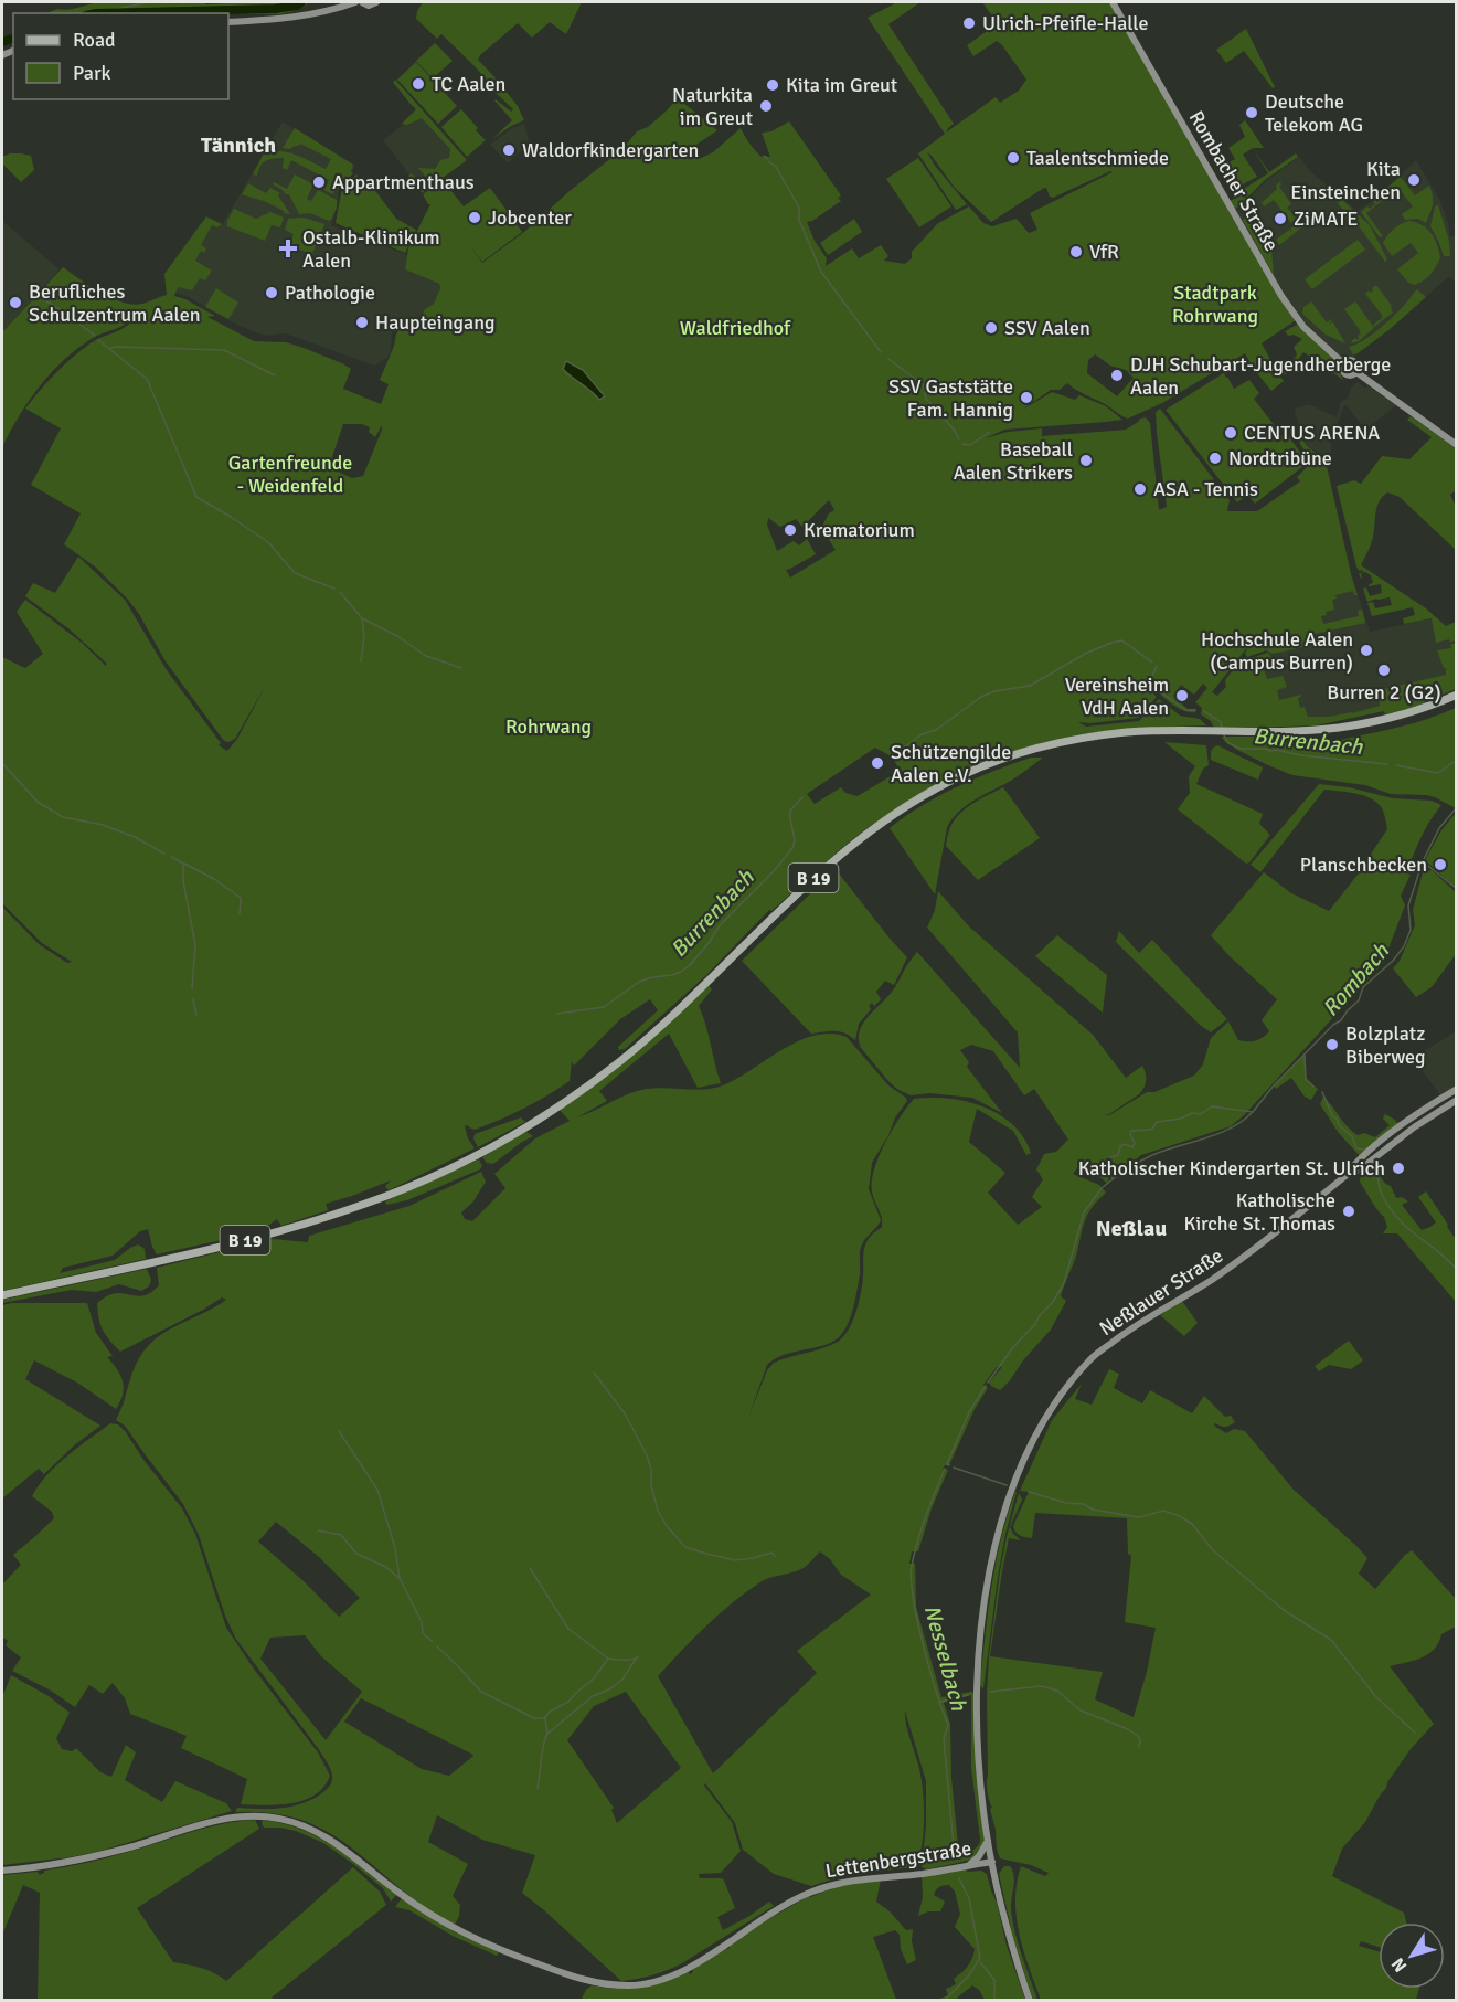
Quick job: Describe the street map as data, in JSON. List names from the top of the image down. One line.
{"streets":{"main road":["Rombacher Straße","B 19","Neßlauer Straße","Lettenbergstraße"]},"crossings":[["Neßlauer Straße","Lettenbergstraße"]],"districts":["Tännich","Neßlau"],"water":["Burrenbach","Rombach","Nesselbach"],"parks":["Stadtpark Rohrwang","Waldfriedhof","Gartenfreunde - Weidenfeld","Rohrwang"],"places":{"other":["Ulrich-Pfeifle-Halle","TC Aalen","Kita im Greut","Naturkita im Greut","Deutsche Telekom AG","Waldorfkindergarten","Taalentschmiede","Kita Einsteinchen","Appartmenthaus","Jobcenter","ZiMATE","VfR","Pathologie","Berufliches Schulzentrum Aalen","Haupteingang","SSV Aalen","DJH Schubart-Jugendherberge Aalen","SSV Gaststätte Fam. Hannig","CENTUS ARENA","Nordtribüne","Baseball Aalen Strikers","ASA - Tennis","Krematorium","Hochschule Aalen (Campus Burren)","Burren 2 (G2)","Vereinsheim VdH Aalen","Schützengilde Aalen e.V.","Planschbecken","Bolzplatz Biberweg","Katholischer Kindergarten St. Ulrich","Katholische Kirche St. Thomas"],"health":["Ostalb-Klinikum Aalen"]},"legend":["Road","Park"],"north":"bottom left"}
